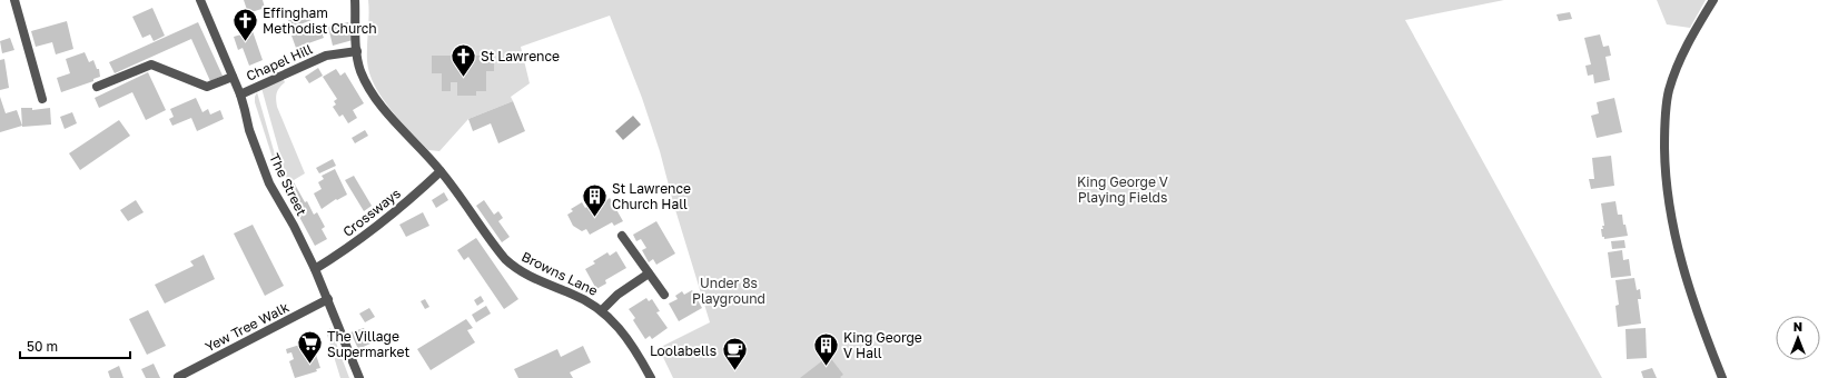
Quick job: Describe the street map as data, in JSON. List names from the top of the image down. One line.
{"streets":{"street":["Chapel Hill","The Street","Crossways","Browns Lane","Yew Tree Walk"]},"crossings":[["Chapel Hill","The Street"],["Chapel Hill","Browns Lane"],["The Street","Crossways"],["The Street","Yew Tree Walk"],["Crossways","Browns Lane"]],"parks":["King George V Playing Fields","Under 8s Playground"],"places":{"church":["Effingham Methodist Church","St Lawrence"],"building":["St Lawrence Church Hall","King George V Hall"],"supermarket":["The Village Supermarket"],"cafe":["Loolabells"]},"scale_bar":"50 m","north":"top"}
